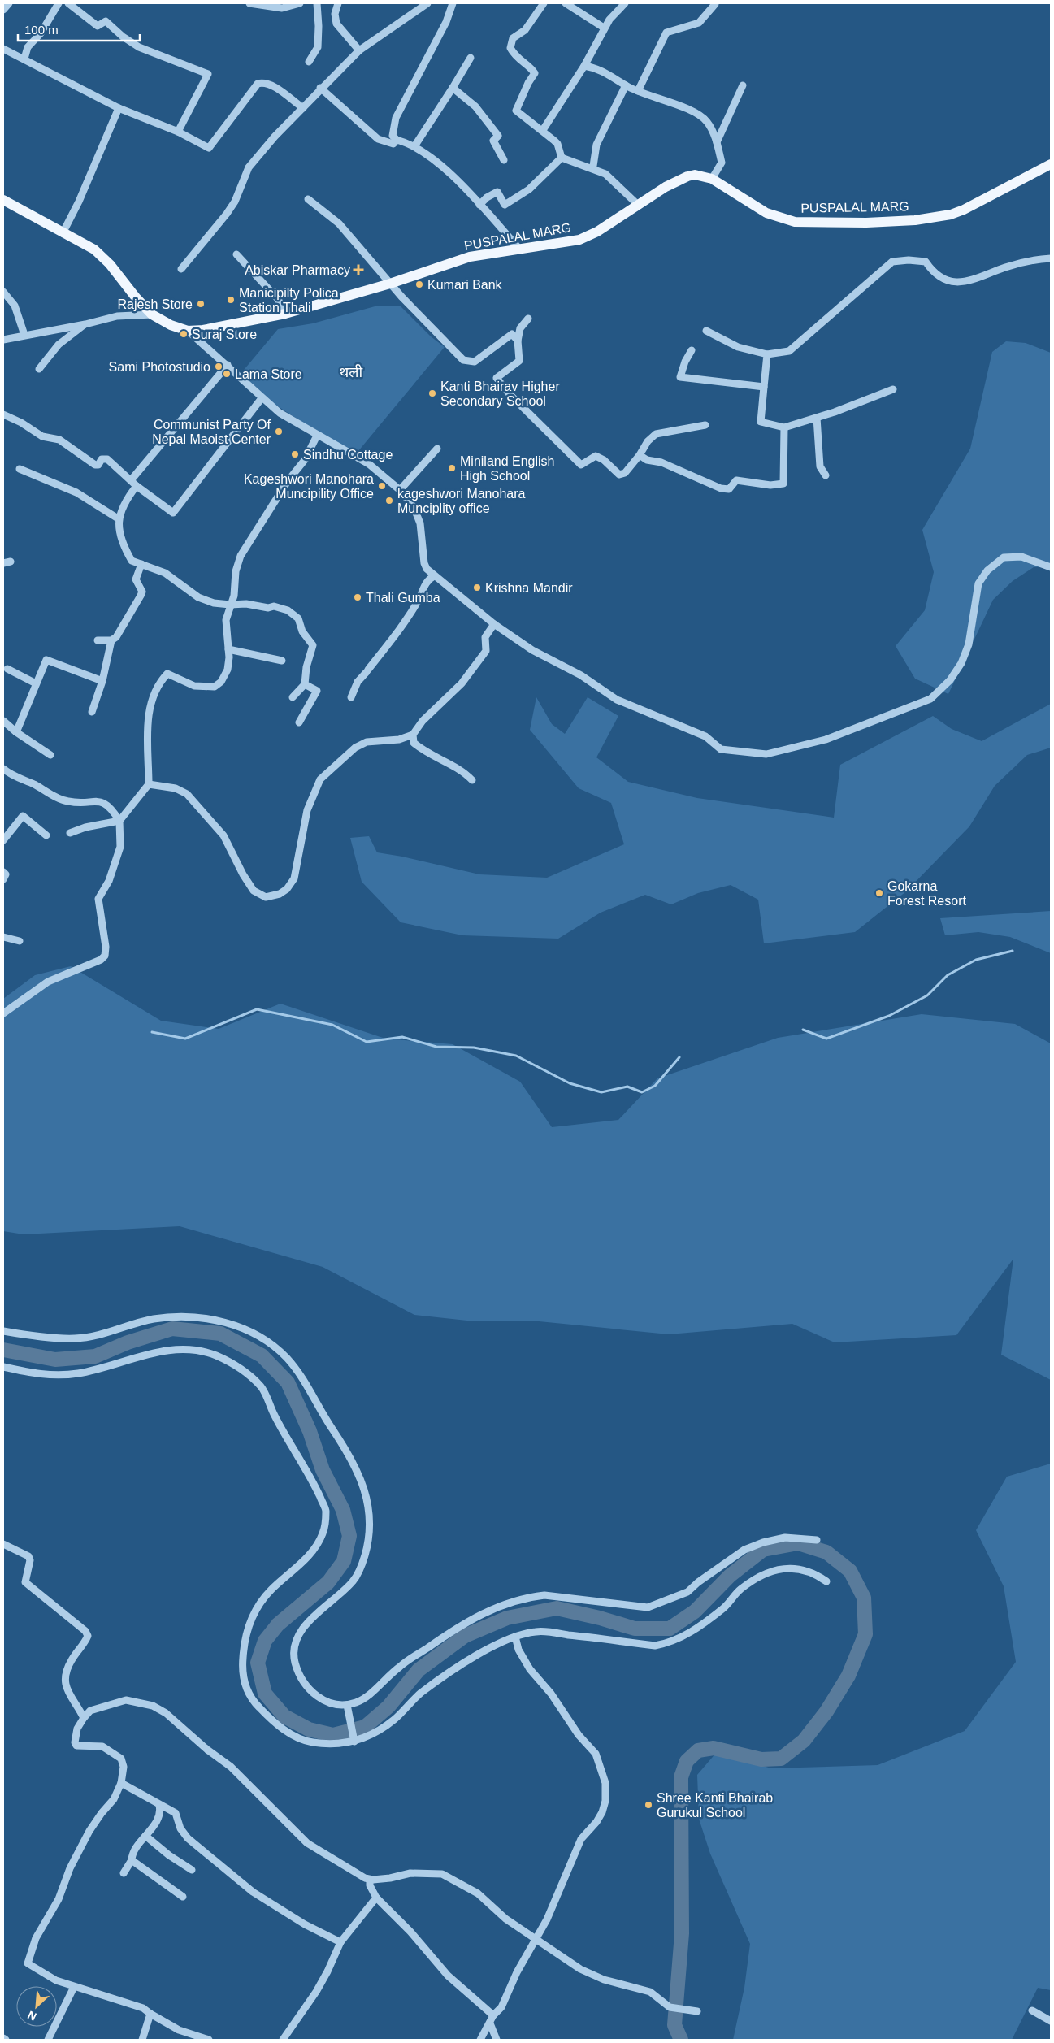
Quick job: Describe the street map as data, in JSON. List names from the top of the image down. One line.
{"streets":{"main road":["PUSPALAL MARG"]},"districts":["थली"],"places":{"health":["Abiskar Pharmacy"],"other":["Kumari Bank","Manicipilty Polica Station Thali","Rajesh Store","Suraj Store","Sami Photostudio","Lama Store","Kanti Bhairav Higher Secondary School","Communist Party Of Nepal Maoist Center","Sindhu Cottage","Miniland English High School","Kageshwori Manohara Muncipility Office","kageshwori Manohara Munciplity office","Krishna Mandir","Thali Gumba","Gokarna Forest Resort","Shree Kanti Bhairab Gurukul School"]},"scale_bar":"100 m","north":"bottom left"}
